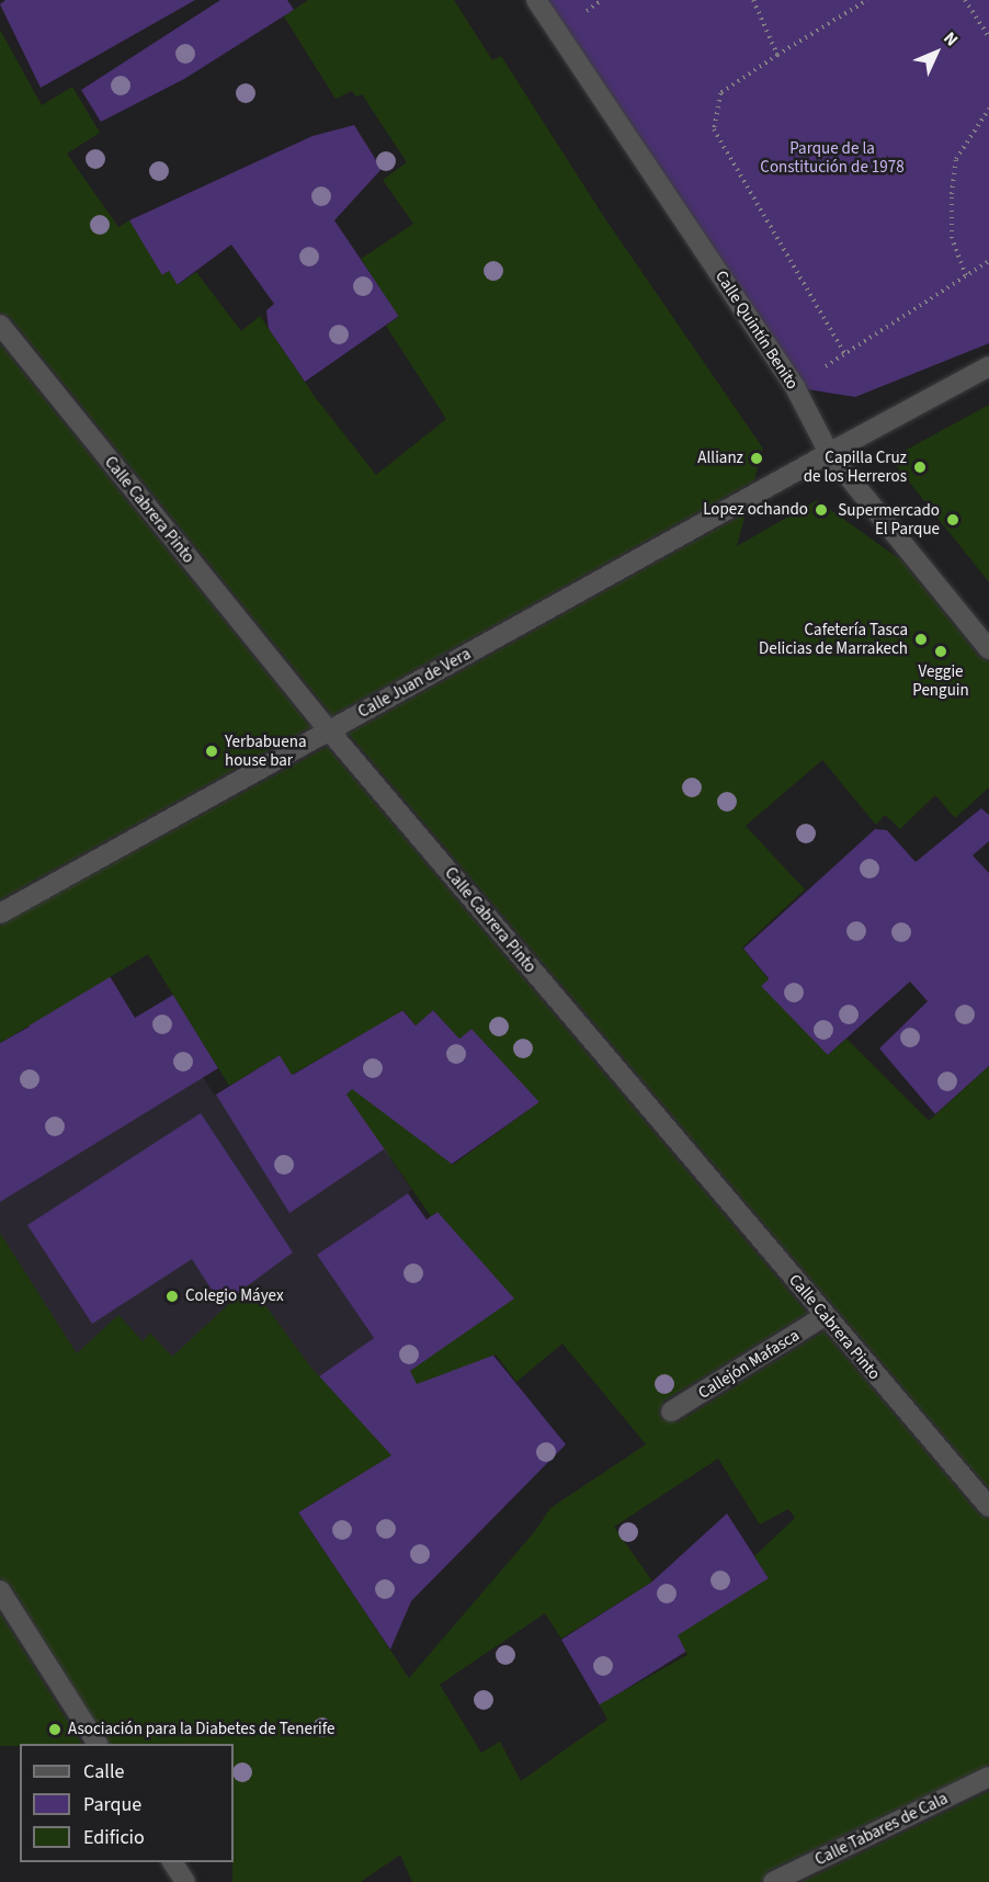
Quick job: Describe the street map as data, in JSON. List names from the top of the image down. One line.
{"streets":{"street":["Calle Quintín Benito","Calle Cabrera Pinto","Calle Juan de Vera","Callejón Mafasca","Calle Tabares de Cala"]},"crossings":[["Calle Quintín Benito","Calle Juan de Vera"],["Calle Cabrera Pinto","Calle Juan de Vera"],["Calle Cabrera Pinto","Callejón Mafasca"]],"parks":["Parque de la Constitución de 1978"],"places":["Allianz","Capilla Cruz de los Herreros","Lopez ochando","Supermercado El Parque","Cafetería Tasca Delicias de Marrakech","Veggie Penguin","Yerbabuena house bar","Colegio Máyex","Asociación para la Diabetes de Tenerife"],"legend":["Calle","Parque","Edificio"],"north":"top right"}
